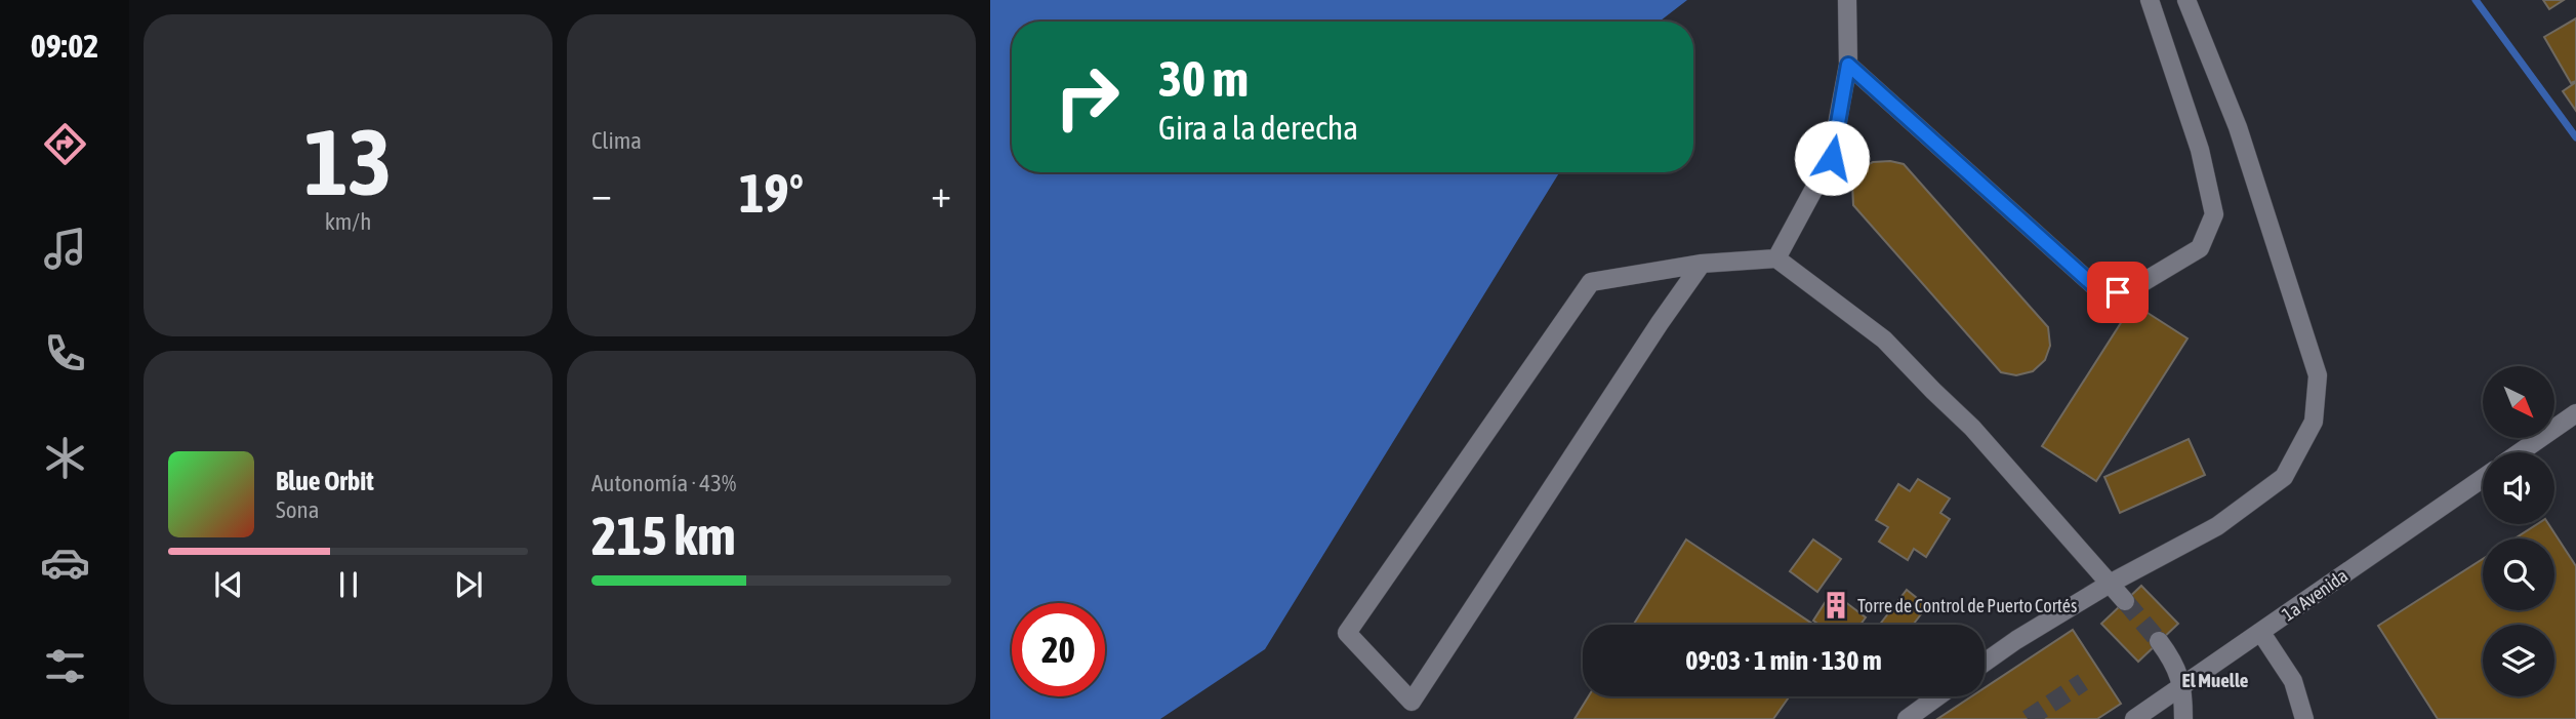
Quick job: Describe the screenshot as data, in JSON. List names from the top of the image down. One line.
{"streets":{"street":["1a Avenida"]},"districts":["El Muelle"],"places":{"building":["Torre de Control de Puerto Cortés"]},"north":"bottom right","page":{"tabs":"09:02","tile":[["13","km/h"],"Clima",["Autonomía · 43%","215 km"]],"turn":["30 m","Gira a la derecha"],"heat":["−","19°","+"],"song":["Blue Orbit","Sona"],"limit":"20","trip":"09:03 · 1 min · 130 m"}}
